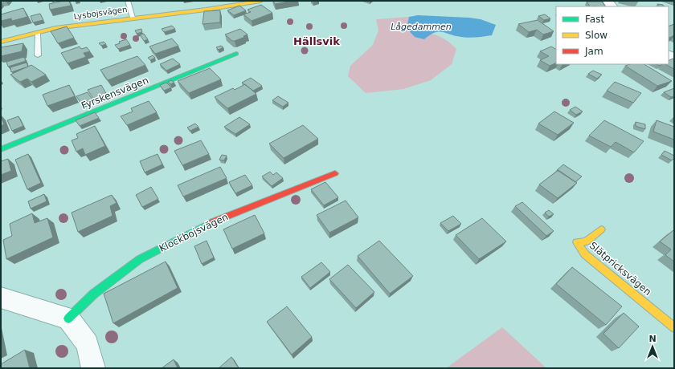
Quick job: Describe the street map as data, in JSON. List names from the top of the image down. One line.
{"streets":{"street":["Lysbojsvägen","Fyrskensvägen","Klockbojsvägen","Slätpricksvägen"]},"districts":["Hällsvik"],"water":["Lågedammen"],"legend":["Fast","Slow","Jam"],"north":"top"}
